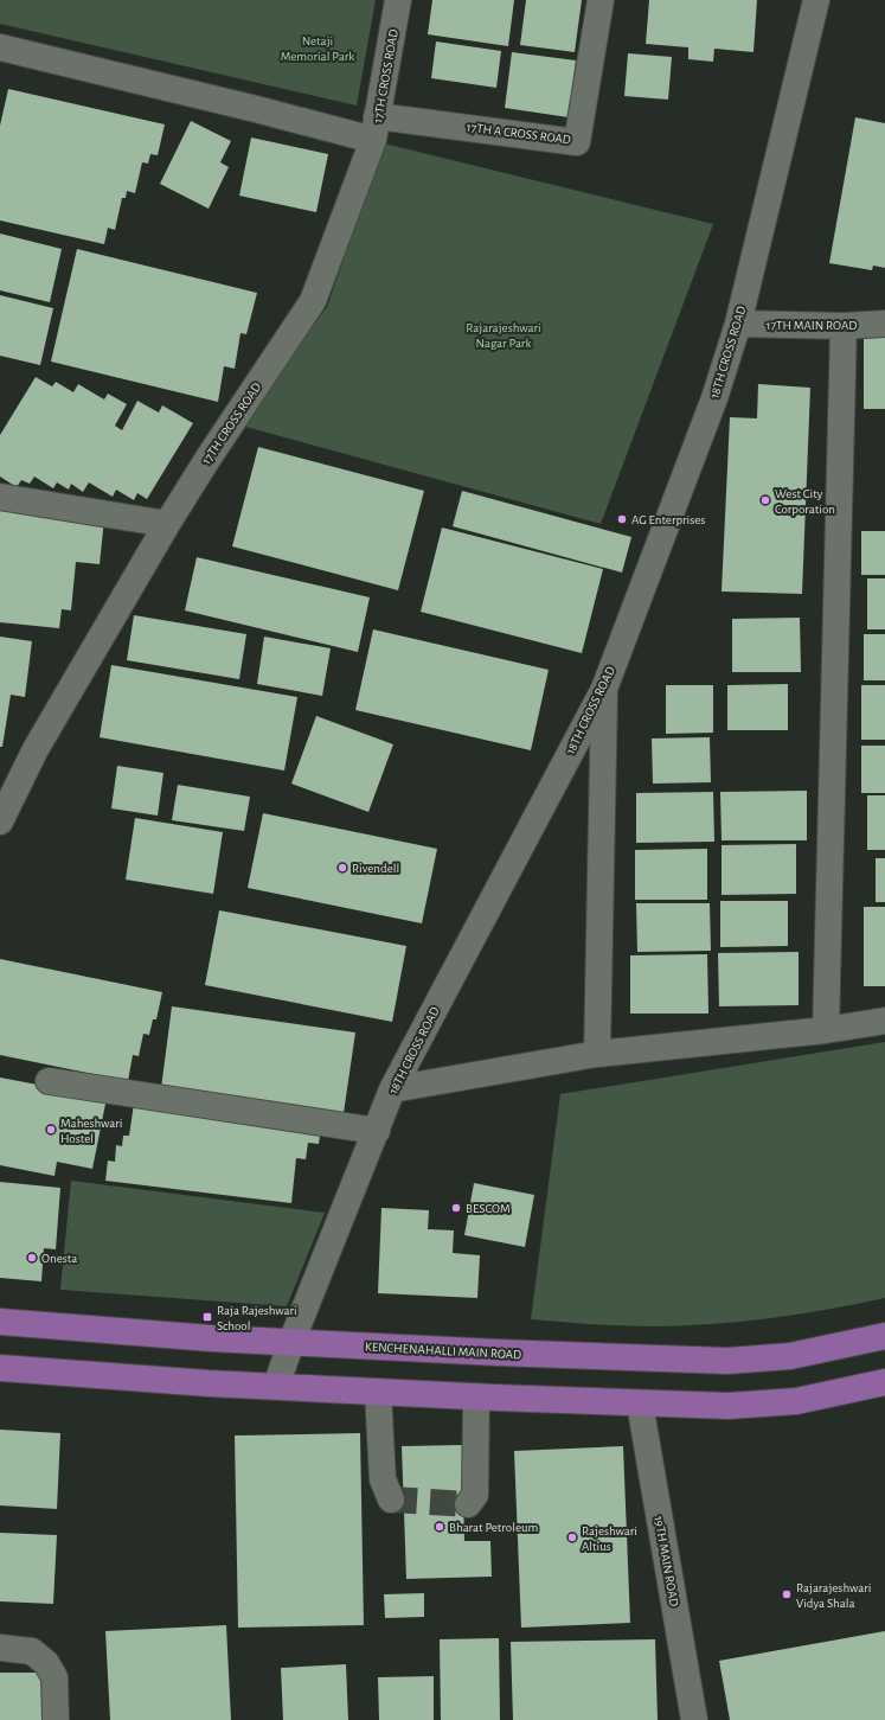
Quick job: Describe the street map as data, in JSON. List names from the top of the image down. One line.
{"streets":{"main road":["KENCHENAHALLI MAIN ROAD"],"street":["17TH CROSS ROAD","17TH A CROSS ROAD","17TH MAIN ROAD","18TH CROSS ROAD","19TH MAIN ROAD"]},"crossings":[["17TH CROSS ROAD","17TH A CROSS ROAD"],["17TH MAIN ROAD","18TH CROSS ROAD"],["18TH CROSS ROAD","KENCHENAHALLI MAIN ROAD"]],"parks":["Netaji Memorial Park","Rajarajeshwari Nagar Park"],"places":{"other":["West City Corporation","AG Enterprises","Rivendell","Maheshwari Hostel","BESCOM","Onesta","Bharat Petroleum","Rajeshwari Altius","Rajarajeshwari Vidya Shala"],"transit":["Raja Rajeshwari School"]}}
